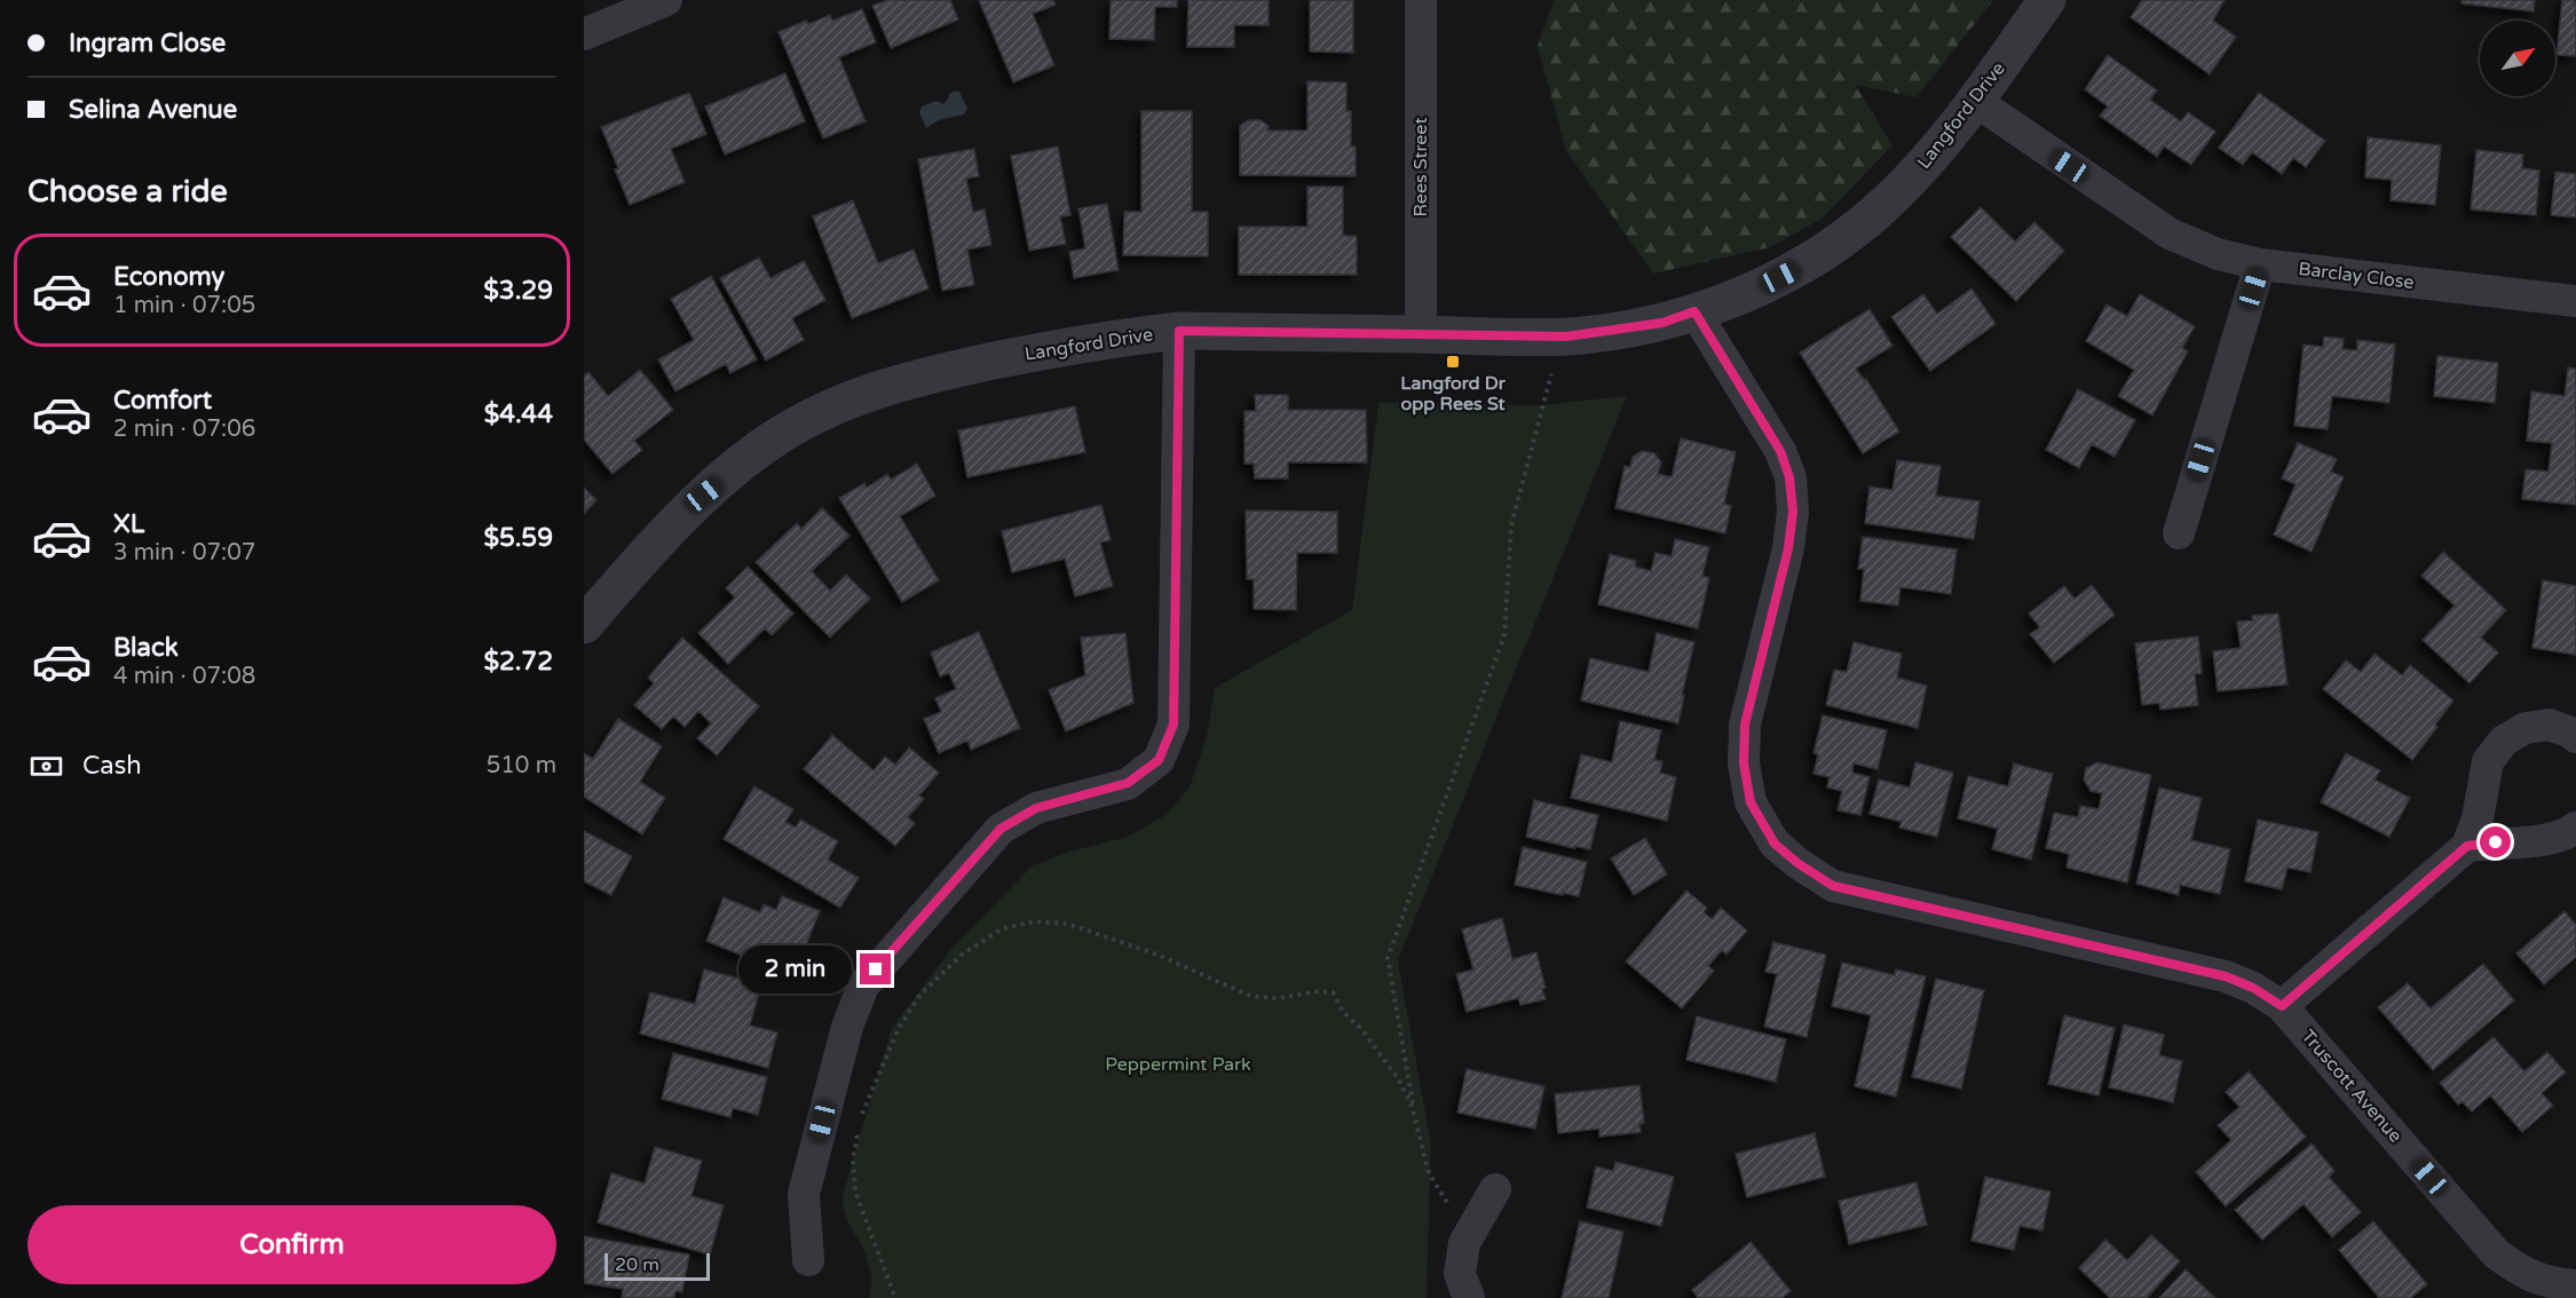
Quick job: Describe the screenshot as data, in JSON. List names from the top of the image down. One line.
{"streets":{"street":["Langford Drive","Rees Street","Barclay Close","Truscott Avenue"]},"crossings":[["Langford Drive","Rees Street"],["Langford Drive","Barclay Close"],["Langford Drive","Truscott Avenue"]],"parks":["Peppermint Park"],"places":{"transit":["Langford Dr opp Rees St"]},"scale_bar":"20 m","north":"top right","page":{"banner":["Ingram Close","Selina Avenue"],"heading":"Choose a ride","list":[{"name":"Economy","note":"1 min · 07:05","value":"$3.29"},{"name":"Comfort","note":"2 min · 07:06","value":"$4.44"},{"name":"XL","note":"3 min · 07:07","value":"$5.59"},{"name":"Black","note":"4 min · 07:08","value":"$2.72"}],"pay":["Cash","510 m"],"bubble":"2 min","buttons":"Confirm","scale":"20 m"}}
